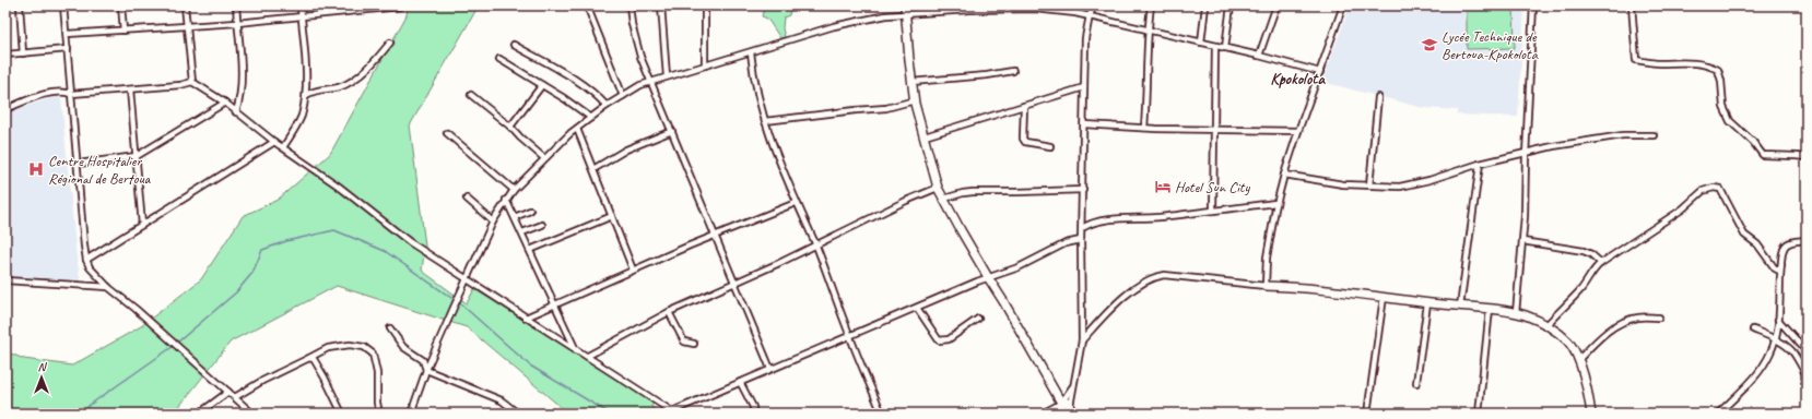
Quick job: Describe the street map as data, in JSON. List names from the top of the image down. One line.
{"districts":["Kpokolota"],"places":{"school or university":["Lycée Technique de Bertoua-Kpokolota"],"hospital":["Centre Hospitalier Régional de Bertoua"],"hotel":["Hotel Sun City"]},"north":"top"}
